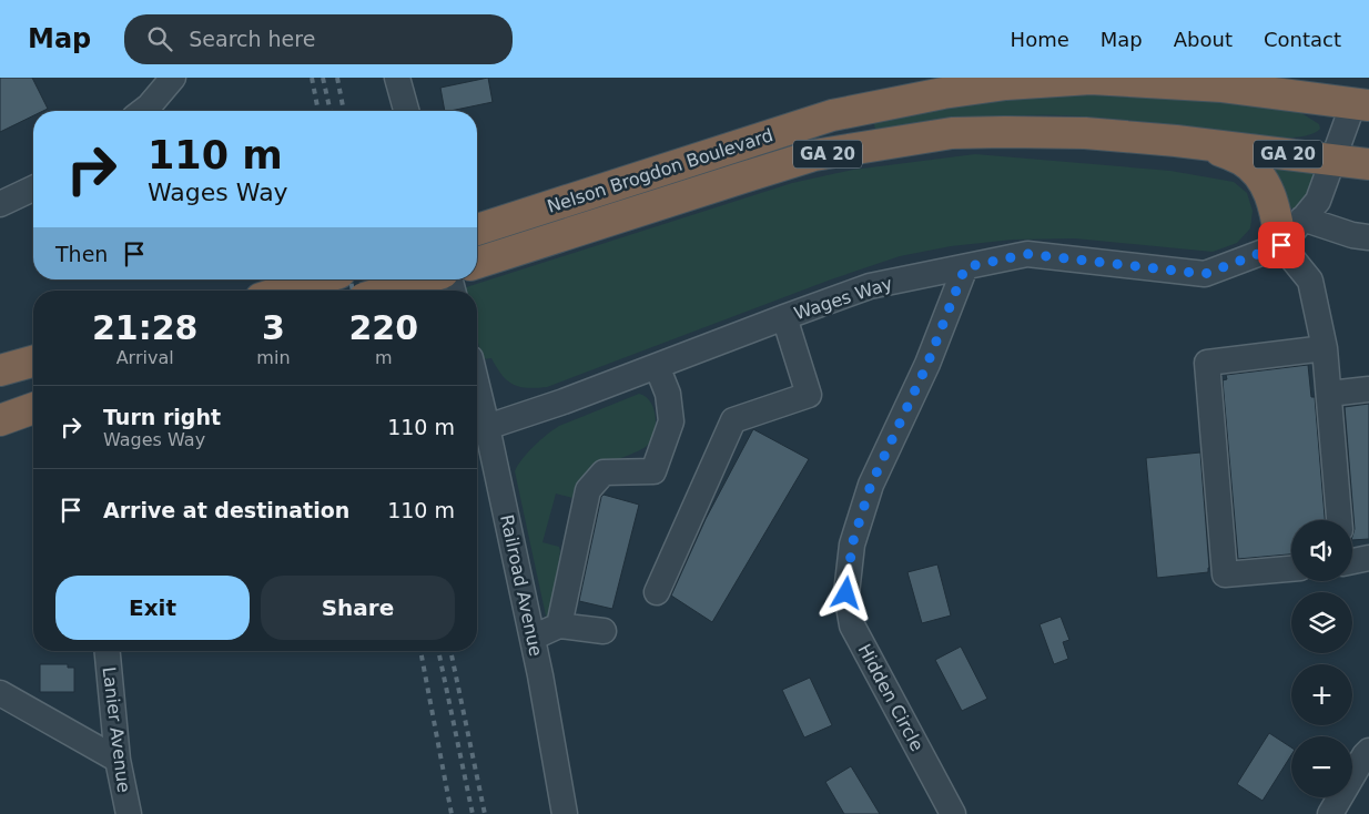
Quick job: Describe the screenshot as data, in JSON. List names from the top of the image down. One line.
{"streets":{"highway":["GA 20","Nelson Brogdon Boulevard"],"street":["Wages Way","Railroad Avenue","Hidden Circle","Lanier Avenue"]},"crossings":[["Wages Way","Railroad Avenue"],["Wages Way","Hidden Circle"]],"page":{"header":"Map","search":"Search here","nav":["Home","Map","About","Contact"],"turn":["110 m","Wages Way"],"then":"Then","eta":["21:28","Arrival","3","min","220","m"],"list":[{"name":"Turn right","note":"Wages Way","value":"110 m"},{"name":"Arrive at destination","value":"110 m"}],"map_buttons":["+","−"],"buttons":["Exit","Share"]}}
